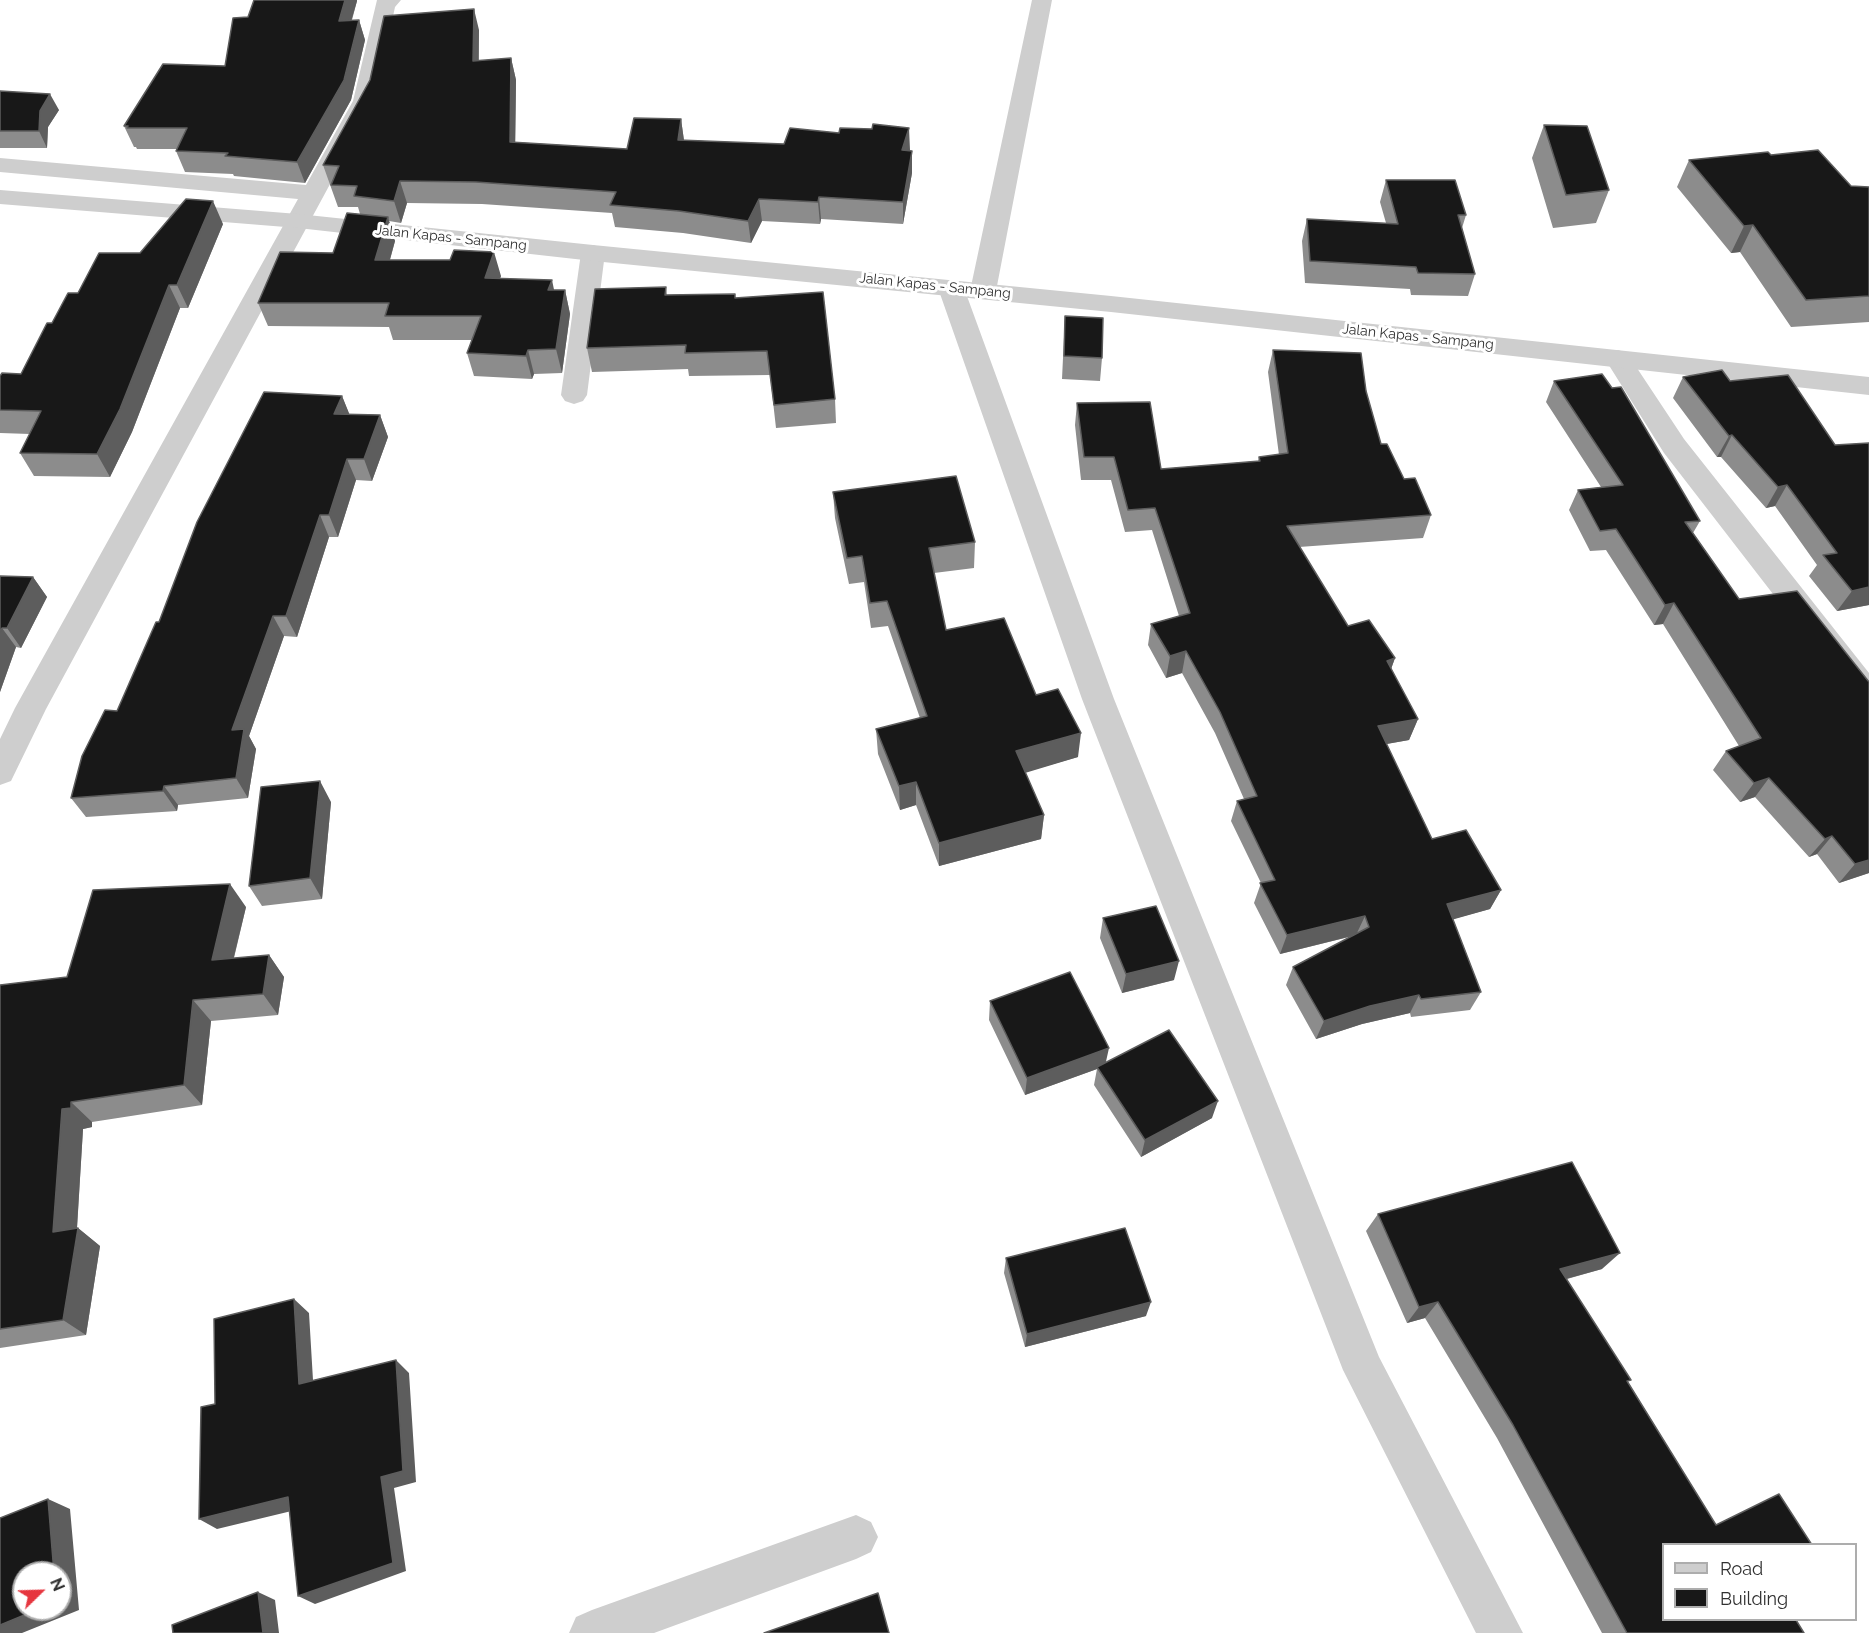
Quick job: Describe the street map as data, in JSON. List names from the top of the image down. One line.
{"streets":{"street":["Jalan Kapas - Sampang"]},"legend":["Road","Building"],"north":"top right"}
